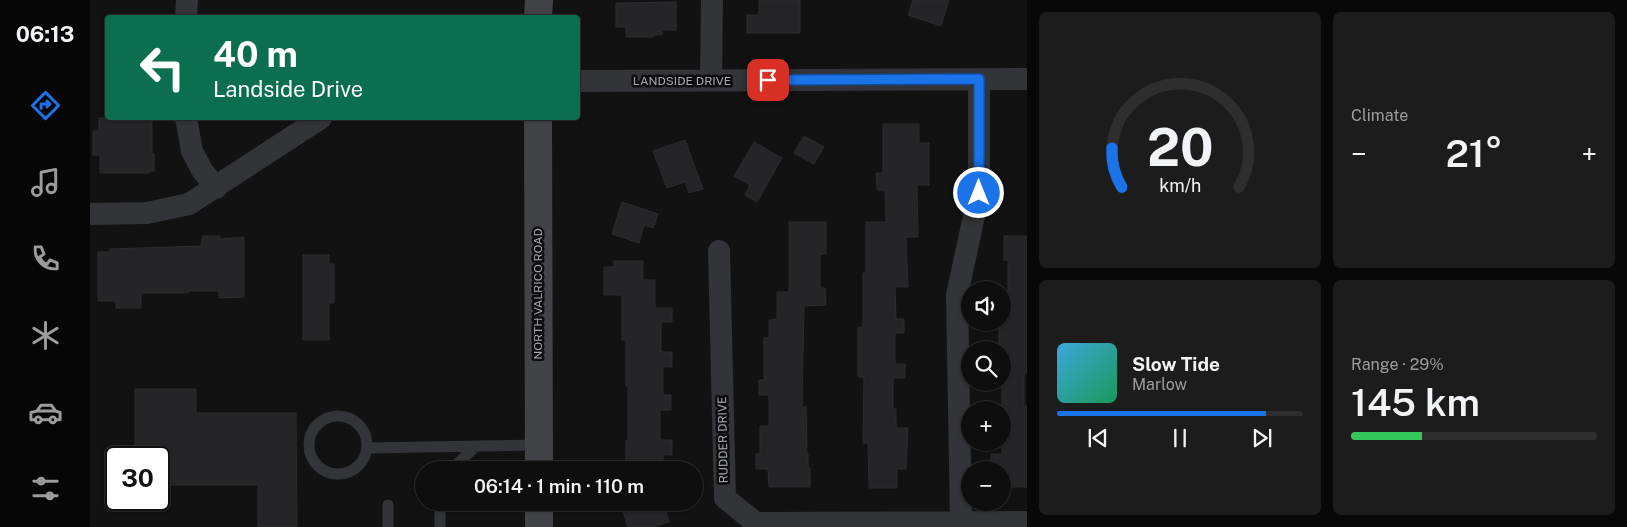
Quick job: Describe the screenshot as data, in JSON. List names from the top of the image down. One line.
{"streets":{"street":["LANDSIDE DRIVE","NORTH VALRICO ROAD","RUDDER DRIVE"]},"page":{"tabs":"06:13","tile":["Climate",["Range · 29%","145 km"]],"turn":["40 m","Landside Drive"],"heat":["−","21°","+"],"map_buttons":["+","−"],"song":["Slow Tide","Marlow"],"limit":"30","trip":"06:14 · 1 min · 110 m","gauge":["20","km/h"]}}
